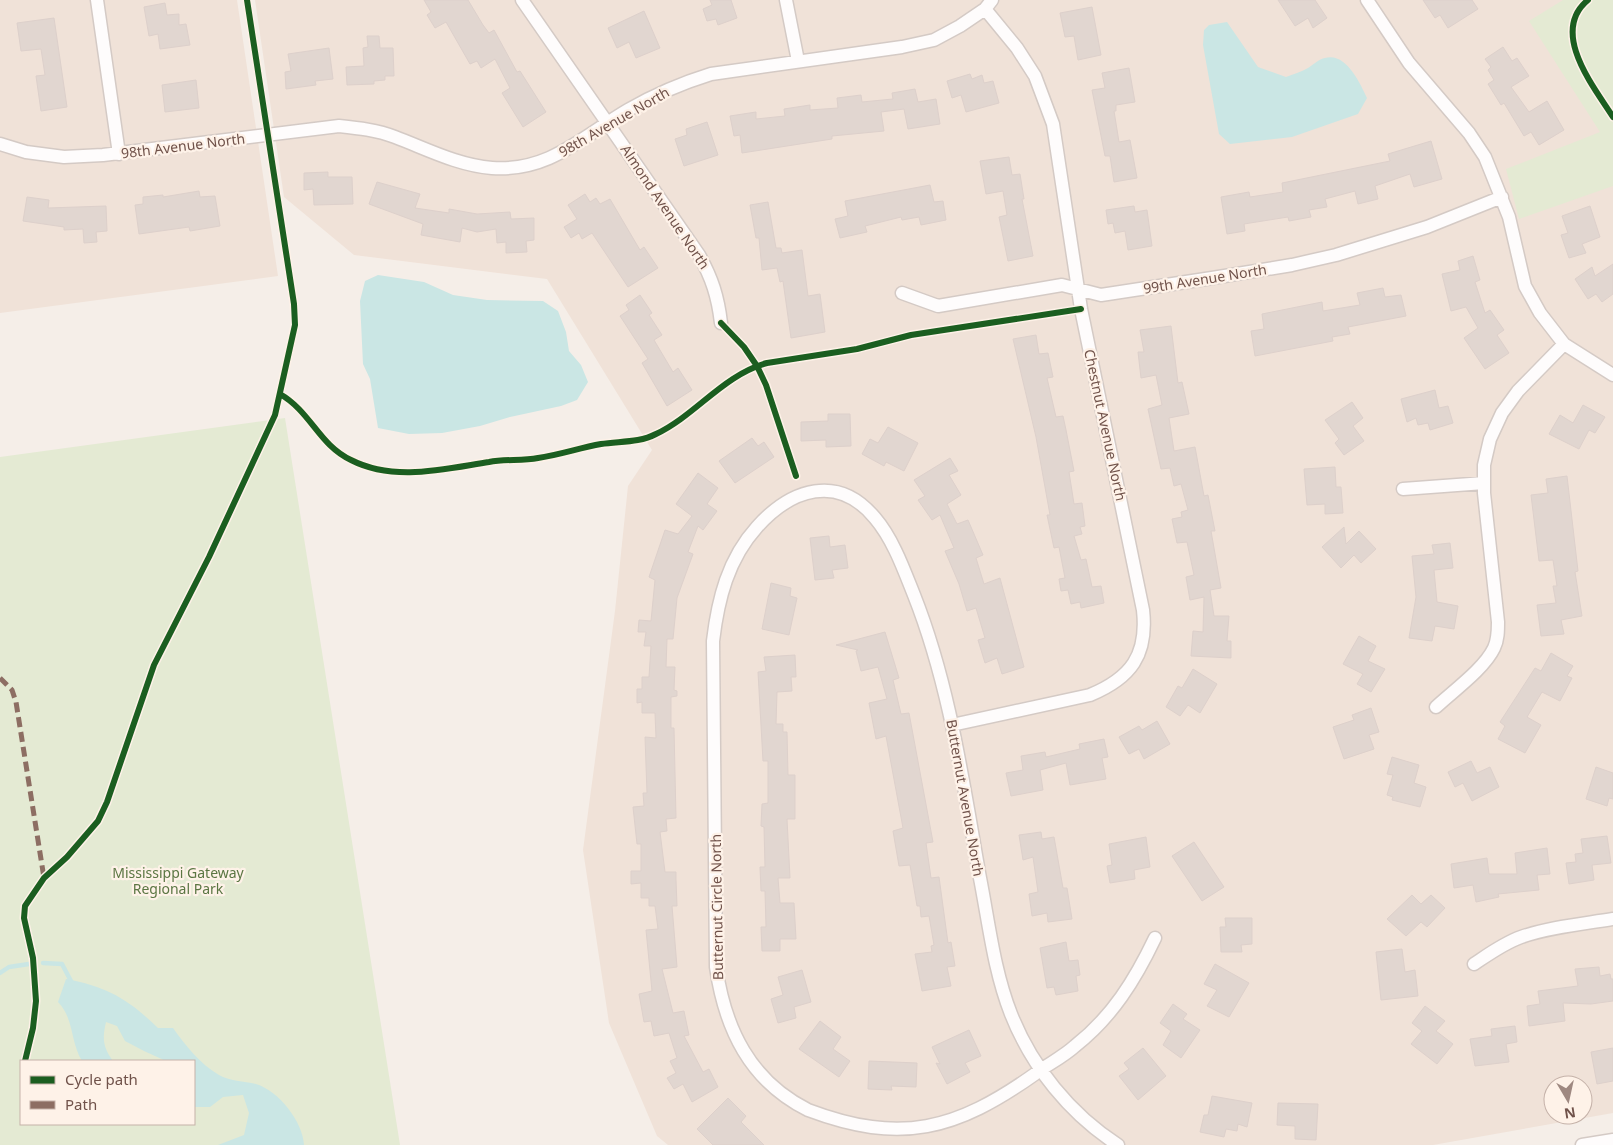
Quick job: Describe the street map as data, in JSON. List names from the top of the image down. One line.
{"streets":{"street":["98th Avenue North","Almond Avenue North","99th Avenue North","Chestnut Avenue North","Butternut Avenue North","Butternut Circle North"]},"crossings":[["98th Avenue North","Almond Avenue North"],["98th Avenue North","Chestnut Avenue North"],["99th Avenue North","Chestnut Avenue North"],["Chestnut Avenue North","Butternut Avenue North"],["Butternut Avenue North","Butternut Circle North"]],"parks":["Mississippi Gateway Regional Park"],"legend":["Cycle path","Path"],"north":"bottom"}
